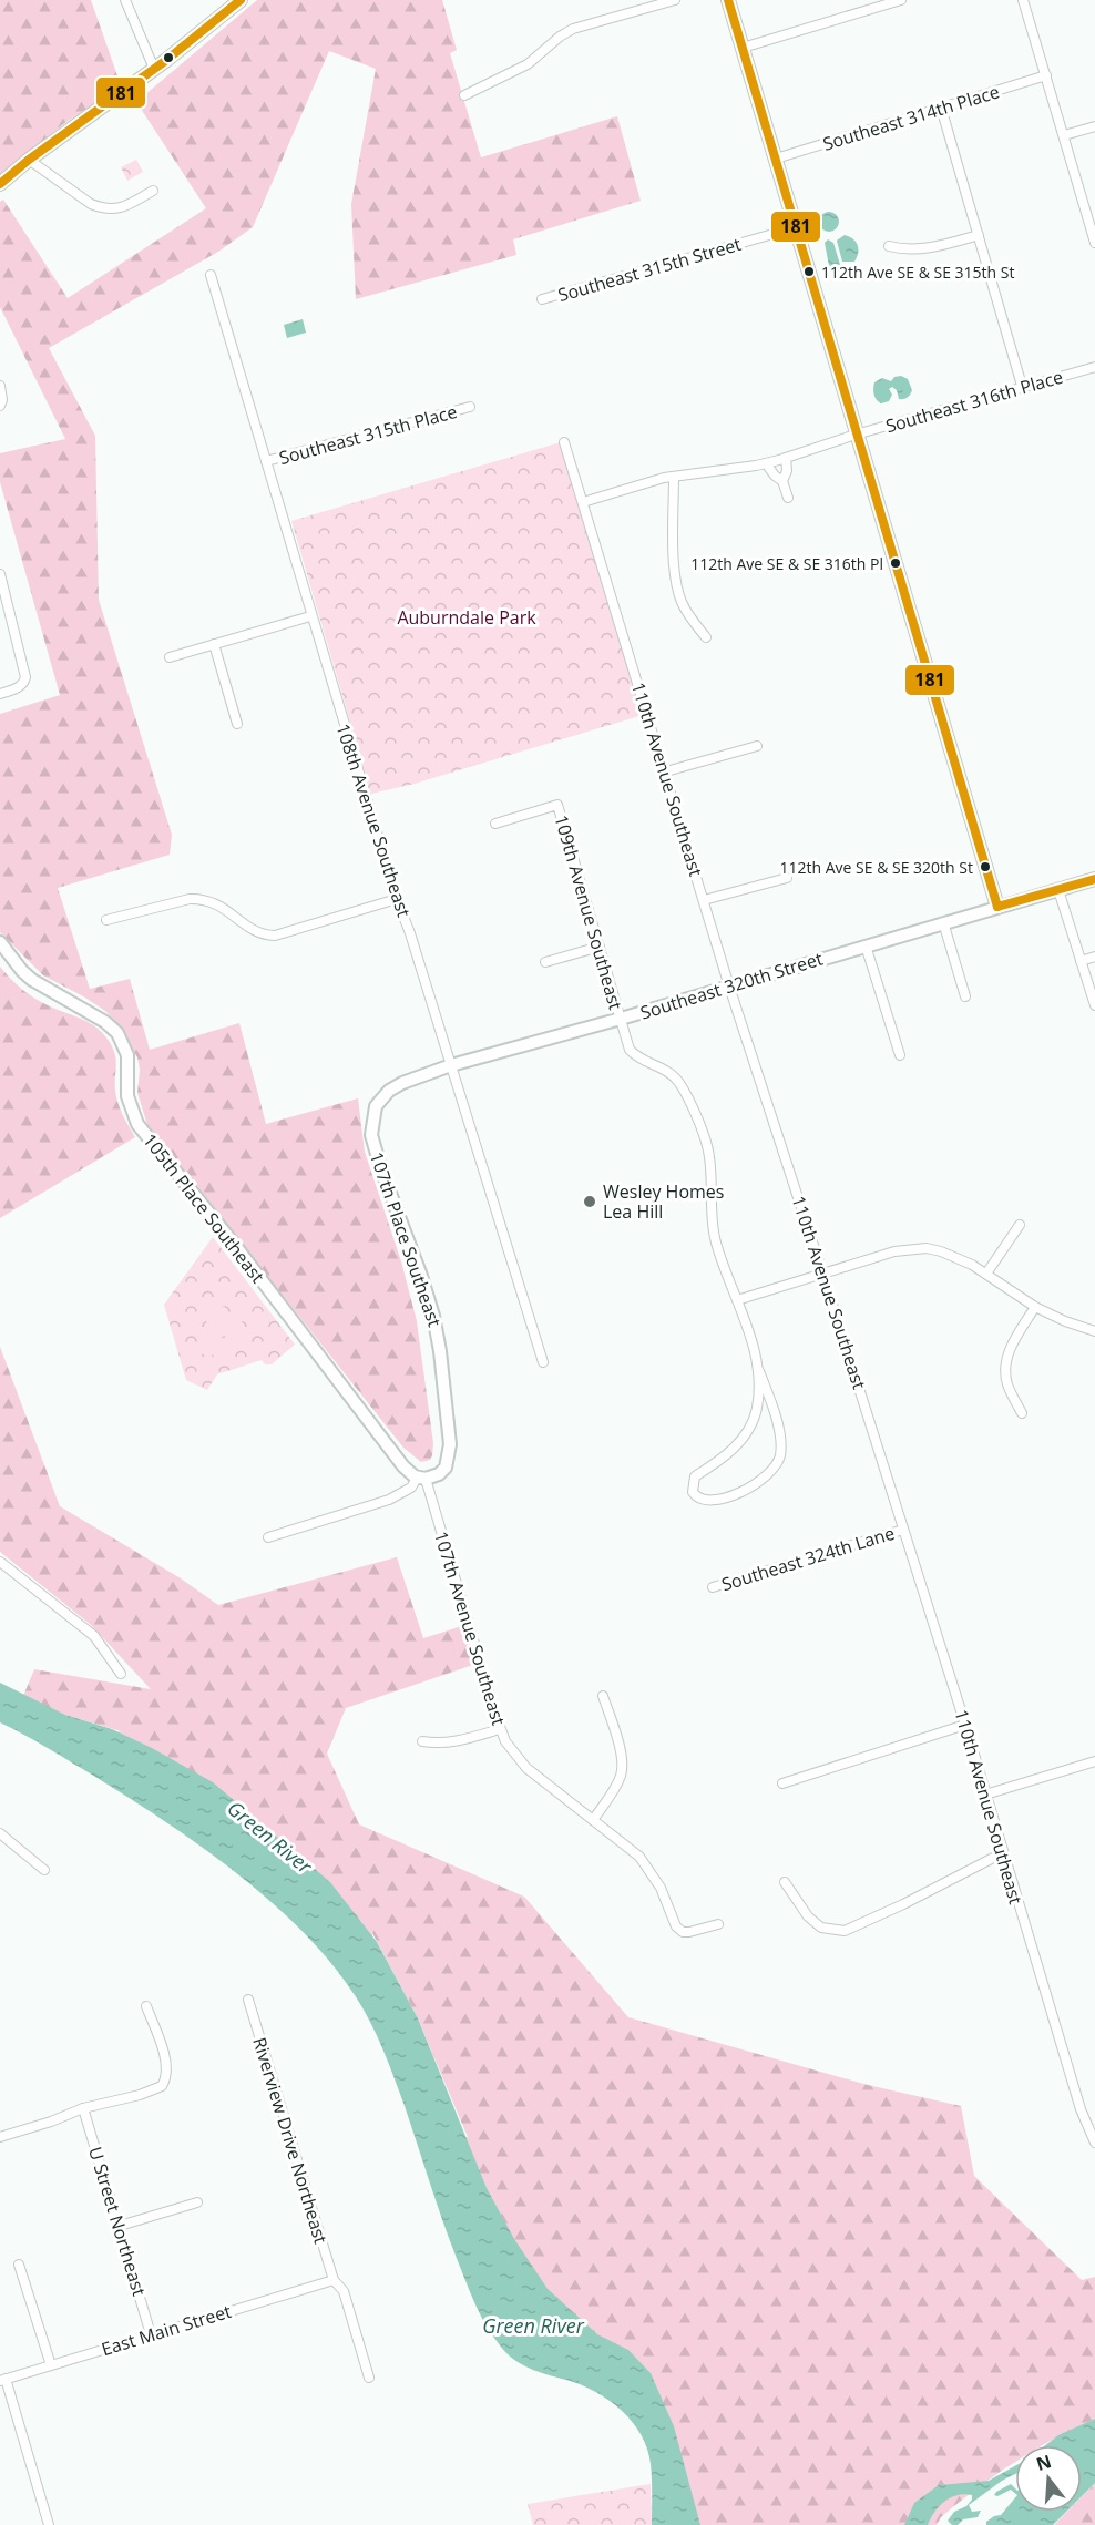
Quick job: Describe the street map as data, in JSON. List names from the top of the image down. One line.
{"streets":{"street":["Southeast 314th Place","Southeast 315th Street","Southeast 316th Place","Southeast 315th Place","110th Avenue Southeast","108th Avenue Southeast","109th Avenue Southeast","Southeast 320th Street","105th Place Southeast","107th Place Southeast","Southeast 324th Lane","107th Avenue Southeast","Riverview Drive Northeast","U Street Northeast","East Main Street"]},"crossings":[["Southeast 316th Place","110th Avenue Southeast"],["Southeast 315th Place","108th Avenue Southeast"],["110th Avenue Southeast","Southeast 320th Street"],["110th Avenue Southeast","Southeast 324th Lane"],["108th Avenue Southeast","Southeast 320th Street"],["109th Avenue Southeast","Southeast 320th Street"],["Southeast 320th Street","107th Place Southeast"],["105th Place Southeast","107th Place Southeast"],["105th Place Southeast","107th Avenue Southeast"],["107th Place Southeast","107th Avenue Southeast"],["Riverview Drive Northeast","East Main Street"],["U Street Northeast","East Main Street"]],"water":["Green River"],"parks":["Auburndale Park"],"places":["112th Ave SE & SE 315th St","112th Ave SE & SE 316th Pl","112th Ave SE & SE 320th St","Wesley Homes Lea Hill"],"lines":["transit line 181"],"north":"top"}
